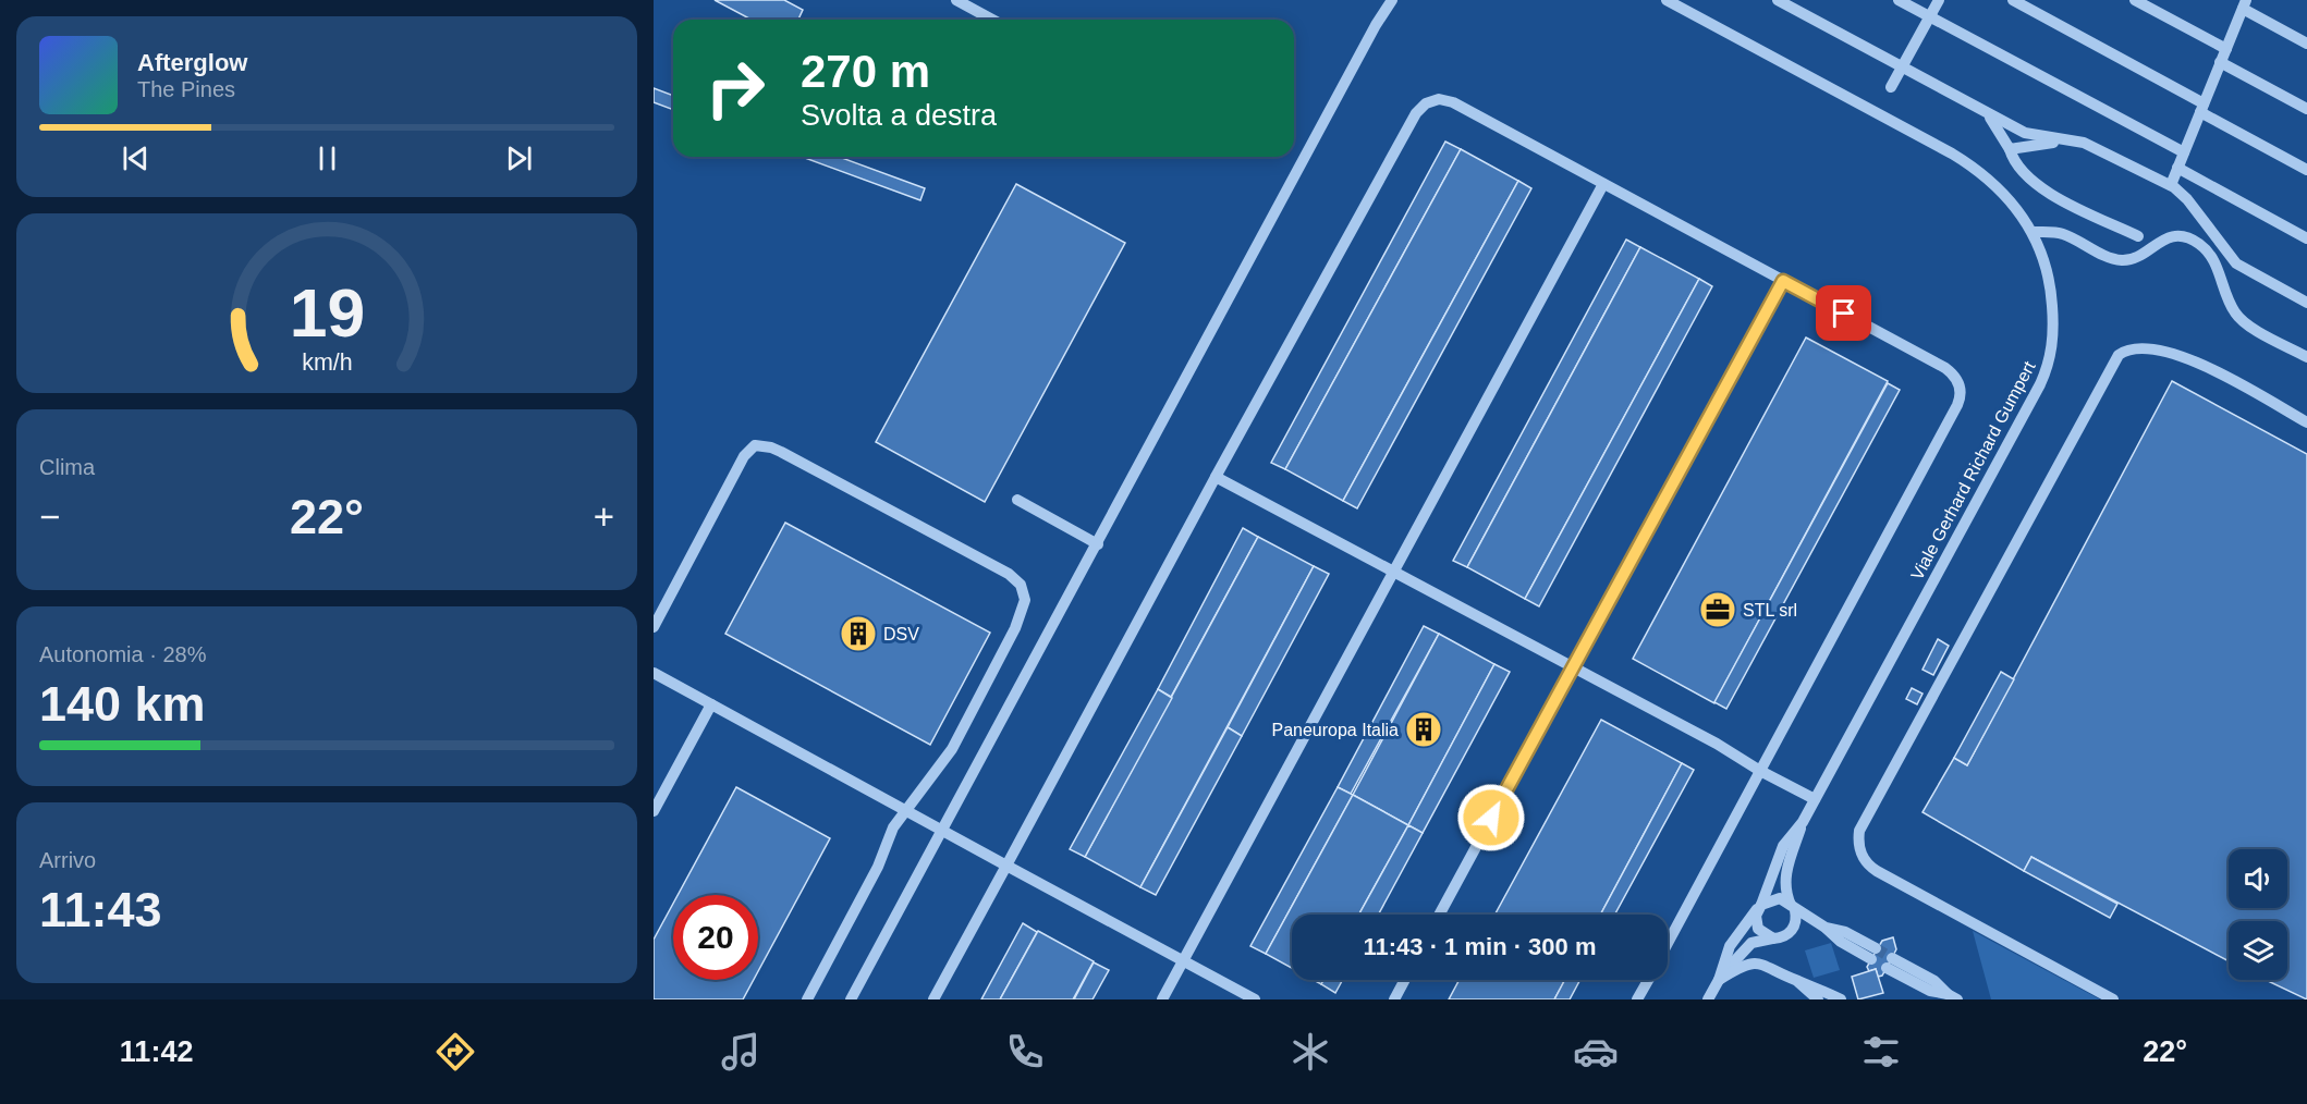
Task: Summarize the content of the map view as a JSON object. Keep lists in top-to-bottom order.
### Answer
{
  "streets": {
    "street": ["Viale Gerhard Richard Gumpert"]
  },
  "places": {
    "office": ["STL srl"],
    "building": ["DSV", "Paneuropa Italia"]
  },
  "page": {
    "turn": ["270 m", "Svolta a destra"],
    "song": ["Afterglow", "The Pines"],
    "tile": [
      "Clima",
      ["Autonomia · 28%", "140 km"],
      ["Arrivo", "11:43"]
    ],
    "heat": ["−", "22°", "+"],
    "limit": "20",
    "trip": "11:43 · 1 min · 300 m",
    "tabs": ["11:42", "22°"],
    "gauge": ["19", "km/h"]
  }
}
